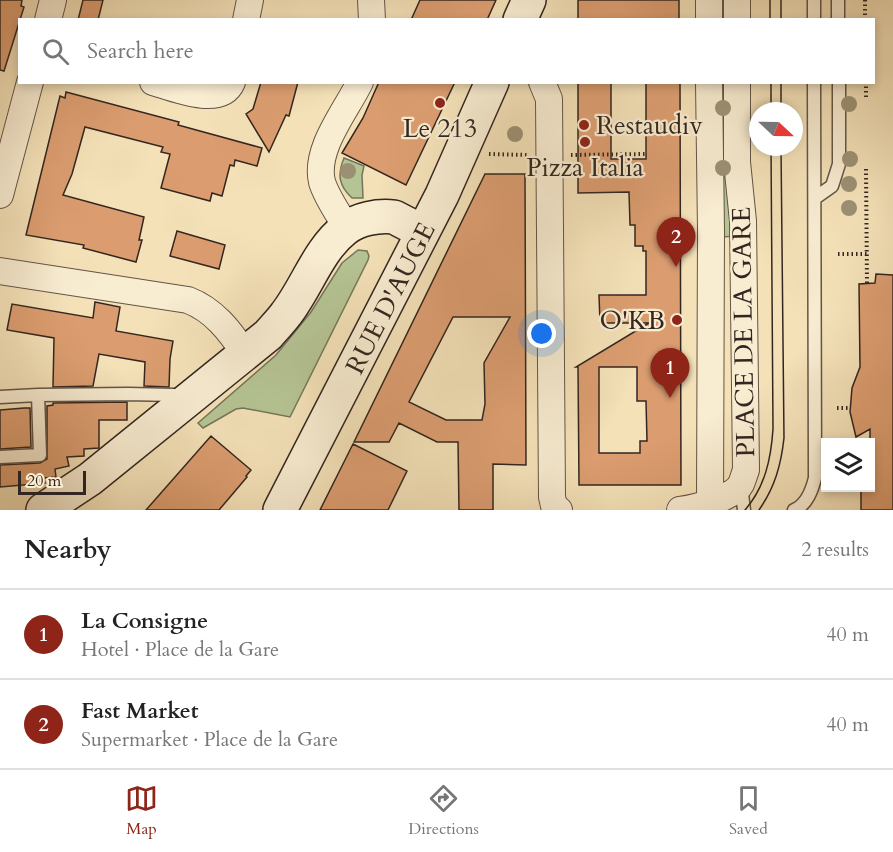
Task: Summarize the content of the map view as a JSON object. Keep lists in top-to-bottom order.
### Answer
{
  "streets": {
    "street": ["RUE D'AUGE", "PLACE DE LA GARE"]
  },
  "places": [
    "Le 213",
    "Restaudiv",
    "Pizza Italia",
    "O'KB"
  ],
  "scale_bar": "20 m",
  "north": "right",
  "page": {
    "search": "Search here",
    "pins": ["2", "1"],
    "scale": "20 m",
    "heading": ["Nearby", "2 results"],
    "list": [
      {
        "mark": "1",
        "name": "La Consigne",
        "note": "Hotel · Place de la Gare",
        "value": "40 m"
      },
      {
        "mark": "2",
        "name": "Fast Market",
        "note": "Supermarket · Place de la Gare",
        "value": "40 m"
      }
    ],
    "nav": ["Map", "Directions", "Saved"]
  }
}
